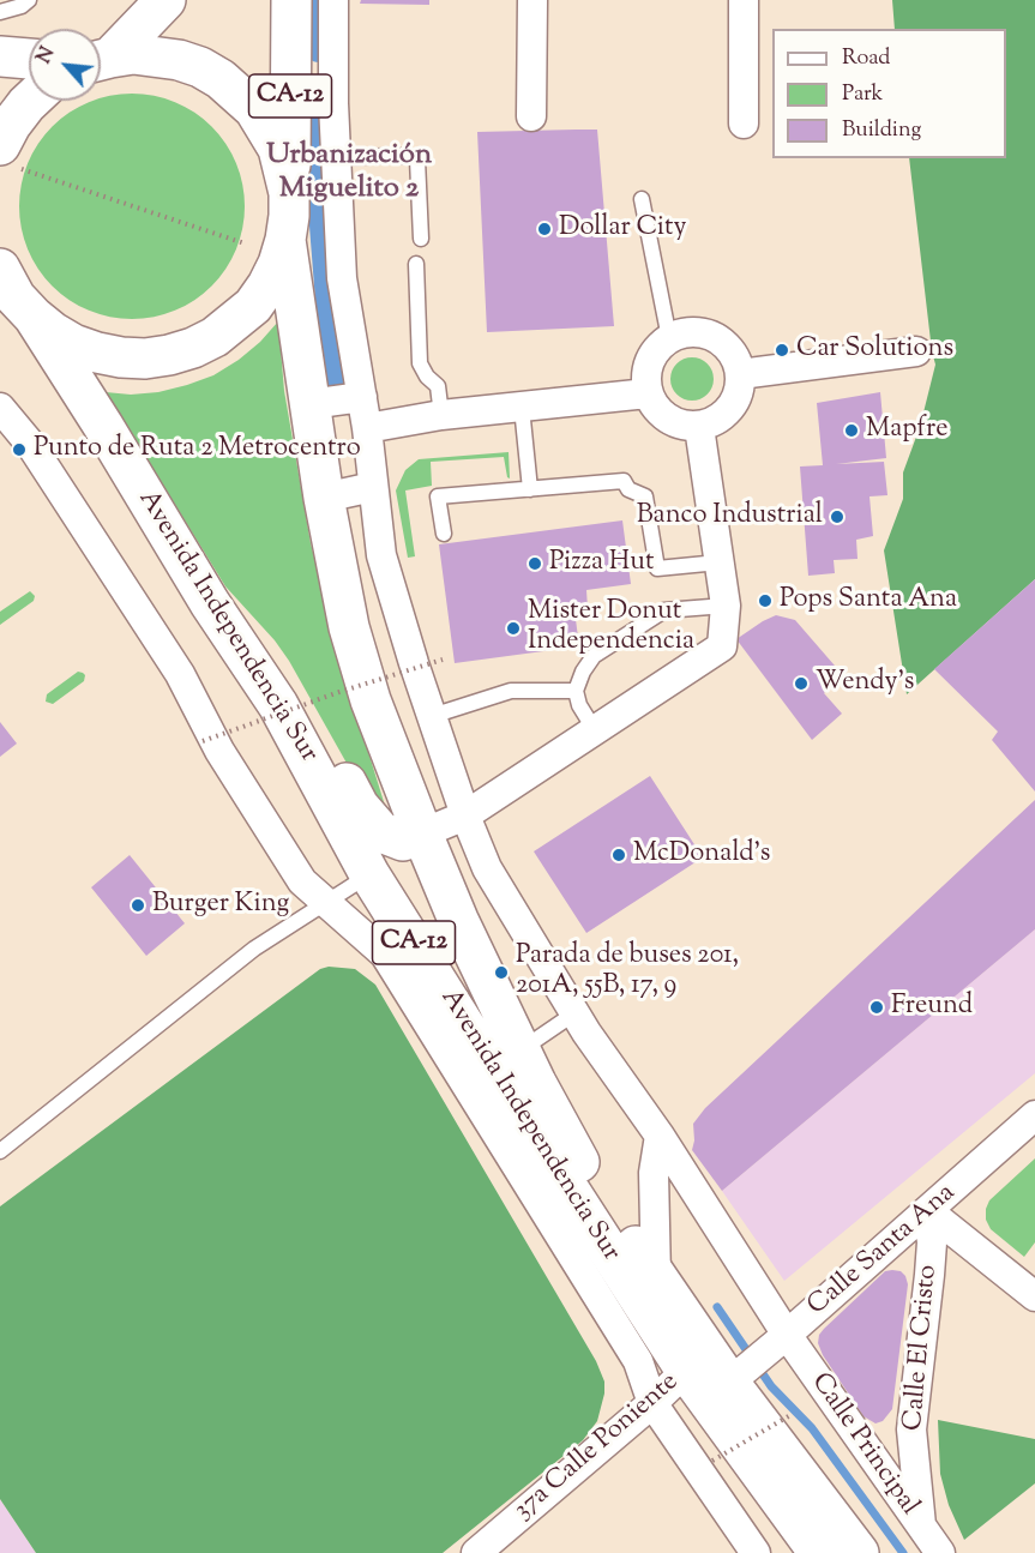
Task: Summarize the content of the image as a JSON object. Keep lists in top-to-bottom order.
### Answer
{
  "streets": {
    "main road": ["CA-12", "Avenida Independencia Sur"],
    "street": [
      "Calle Santa Ana",
      "Calle El Cristo",
      "Calle Principal",
      "37a Calle Poniente"
    ]
  },
  "crossings": [
    ["Avenida Independencia Sur", "Calle Santa Ana"],
    ["Avenida Independencia Sur", "37a Calle Poniente"],
    ["Calle Santa Ana", "Calle El Cristo"],
    ["Calle Santa Ana", "Calle Principal"],
    ["Calle El Cristo", "Calle Principal"]
  ],
  "districts": ["Urbanización Miguelito 2"],
  "places": [
    "Dollar City",
    "Car Solutions",
    "Mapfre",
    "Punto de Ruta 2 Metrocentro",
    "Banco Industrial",
    "Pizza Hut",
    "Pops Santa Ana",
    "Mister Donut Independencia",
    "Wendy's",
    "McDonald's",
    "Burger King",
    "Parada de buses 201, 201A, 55B, 17, 9",
    "Freund"
  ],
  "legend": ["Road", "Park", "Building"],
  "north": "top left"
}
